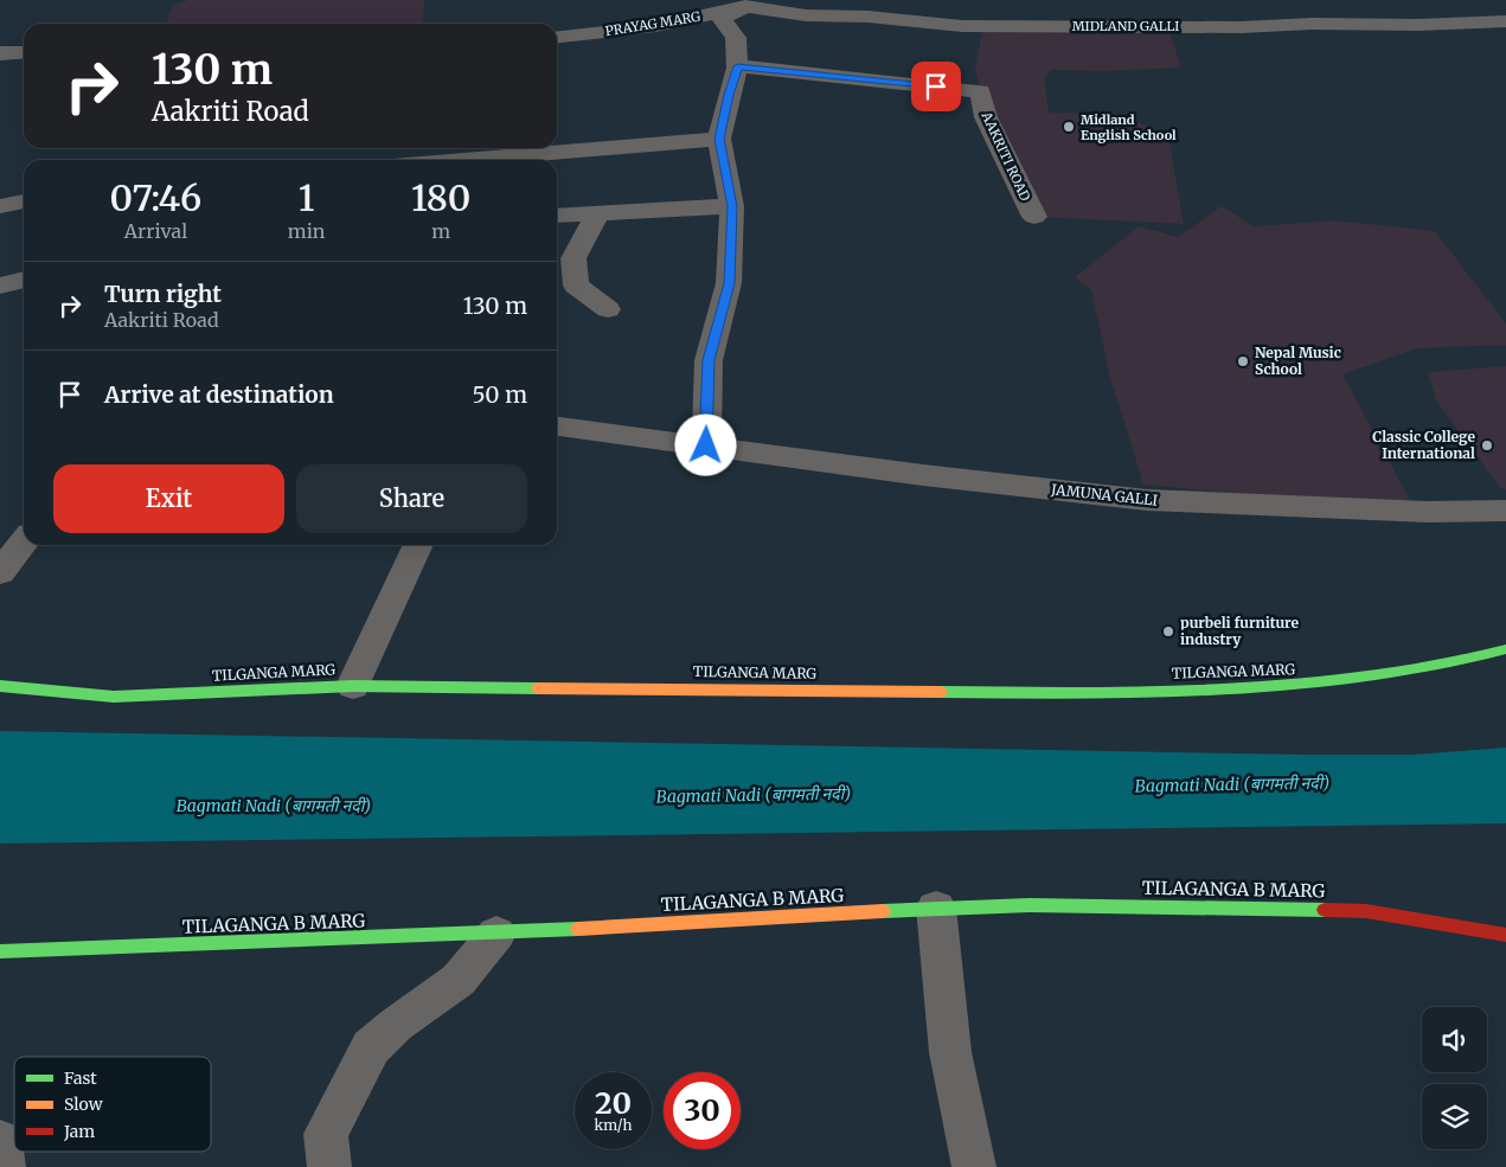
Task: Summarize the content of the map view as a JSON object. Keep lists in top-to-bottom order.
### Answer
{
  "streets": {
    "street": [
      "PRAYAG MARG",
      "MIDLAND GALLI",
      "AAKRITI ROAD",
      "JAMUNA GALLI",
      "TILGANGA MARG",
      "TILAGANGA B MARG"
    ]
  },
  "crossings": [
    ["PRAYAG MARG", "MIDLAND GALLI"]
  ],
  "water": ["Bagmati Nadi (बागमती नदी)"],
  "places": [
    "Midland English School",
    "Nepal Music School",
    "Classic College International",
    "purbeli furniture industry"
  ],
  "legend": ["Fast", "Slow", "Jam"],
  "page": {
    "turn": ["130 m", "Aakriti Road"],
    "eta": [
      "07:46",
      "Arrival",
      "1",
      "min",
      "180",
      "m"
    ],
    "list": [
      {
        "name": "Turn right",
        "note": "Aakriti Road",
        "value": "130 m"
      },
      {
        "name": "Arrive at destination",
        "value": "50 m"
      }
    ],
    "buttons": ["Exit", "Share"],
    "speed": "20 km/h",
    "limit": "30"
  }
}
